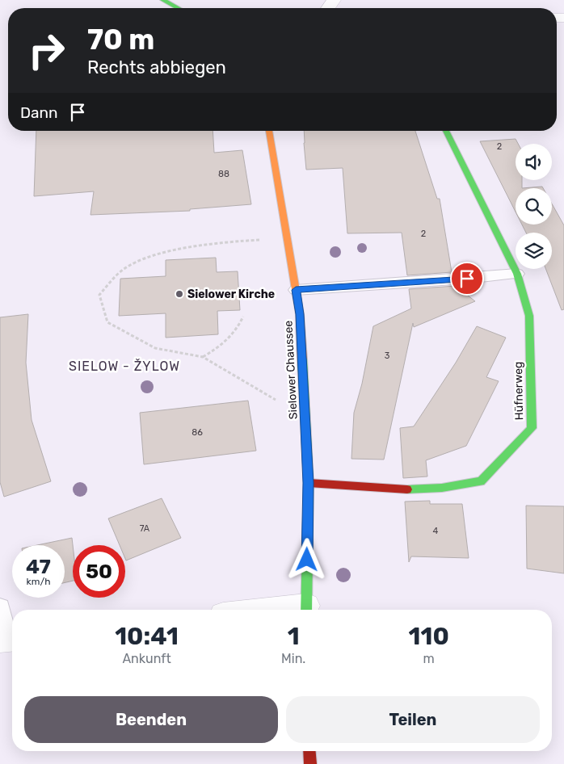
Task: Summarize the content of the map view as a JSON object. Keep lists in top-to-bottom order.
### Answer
{
  "streets": {
    "main road": ["Sielower Chaussee", "Hüfnerweg"]
  },
  "crossings": [
    ["Sielower Chaussee", "Hüfnerweg"]
  ],
  "districts": ["SIELOW - ŽYLOW"],
  "places": ["Sielower Kirche"],
  "house_numbers": [
    "2",
    "88",
    "2",
    "3",
    "86",
    "7A",
    "4"
  ],
  "page": {
    "turn": ["70 m", "Rechts abbiegen"],
    "then": "Dann",
    "speed": "47 km/h",
    "limit": "50",
    "eta": [
      "10:41",
      "Ankunft",
      "1",
      "Min.",
      "110",
      "m"
    ],
    "buttons": ["Beenden", "Teilen"]
  }
}
